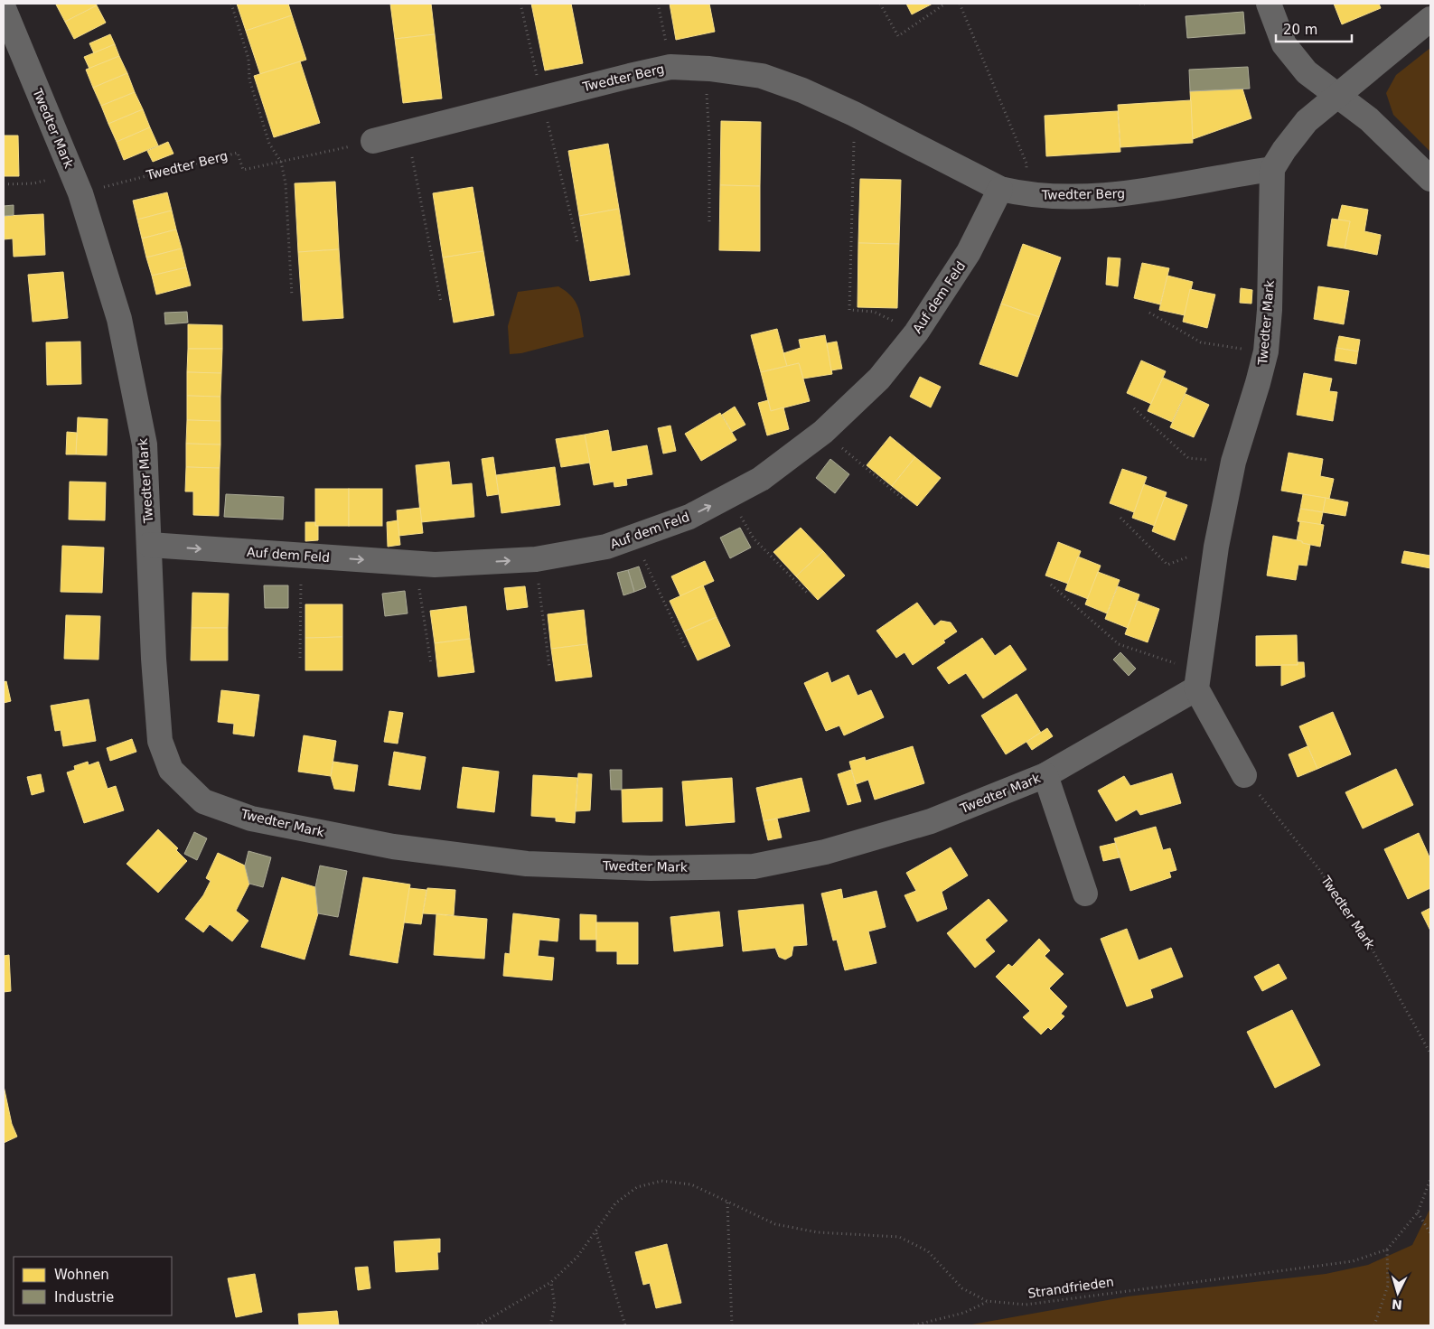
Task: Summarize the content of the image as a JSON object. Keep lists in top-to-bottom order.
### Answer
{
  "streets": {
    "street": ["Twedter Berg", "Twedter Mark", "Auf dem Feld"],
    "path": ["Strandfrieden"]
  },
  "crossings": [
    ["Twedter Berg", "Twedter Mark"],
    ["Twedter Berg", "Auf dem Feld"],
    ["Twedter Mark", "Auf dem Feld"]
  ],
  "one_way": ["Auf dem Feld"],
  "legend": ["Wohnen", "Industrie"],
  "scale_bar": "20 m",
  "north": "bottom"
}
